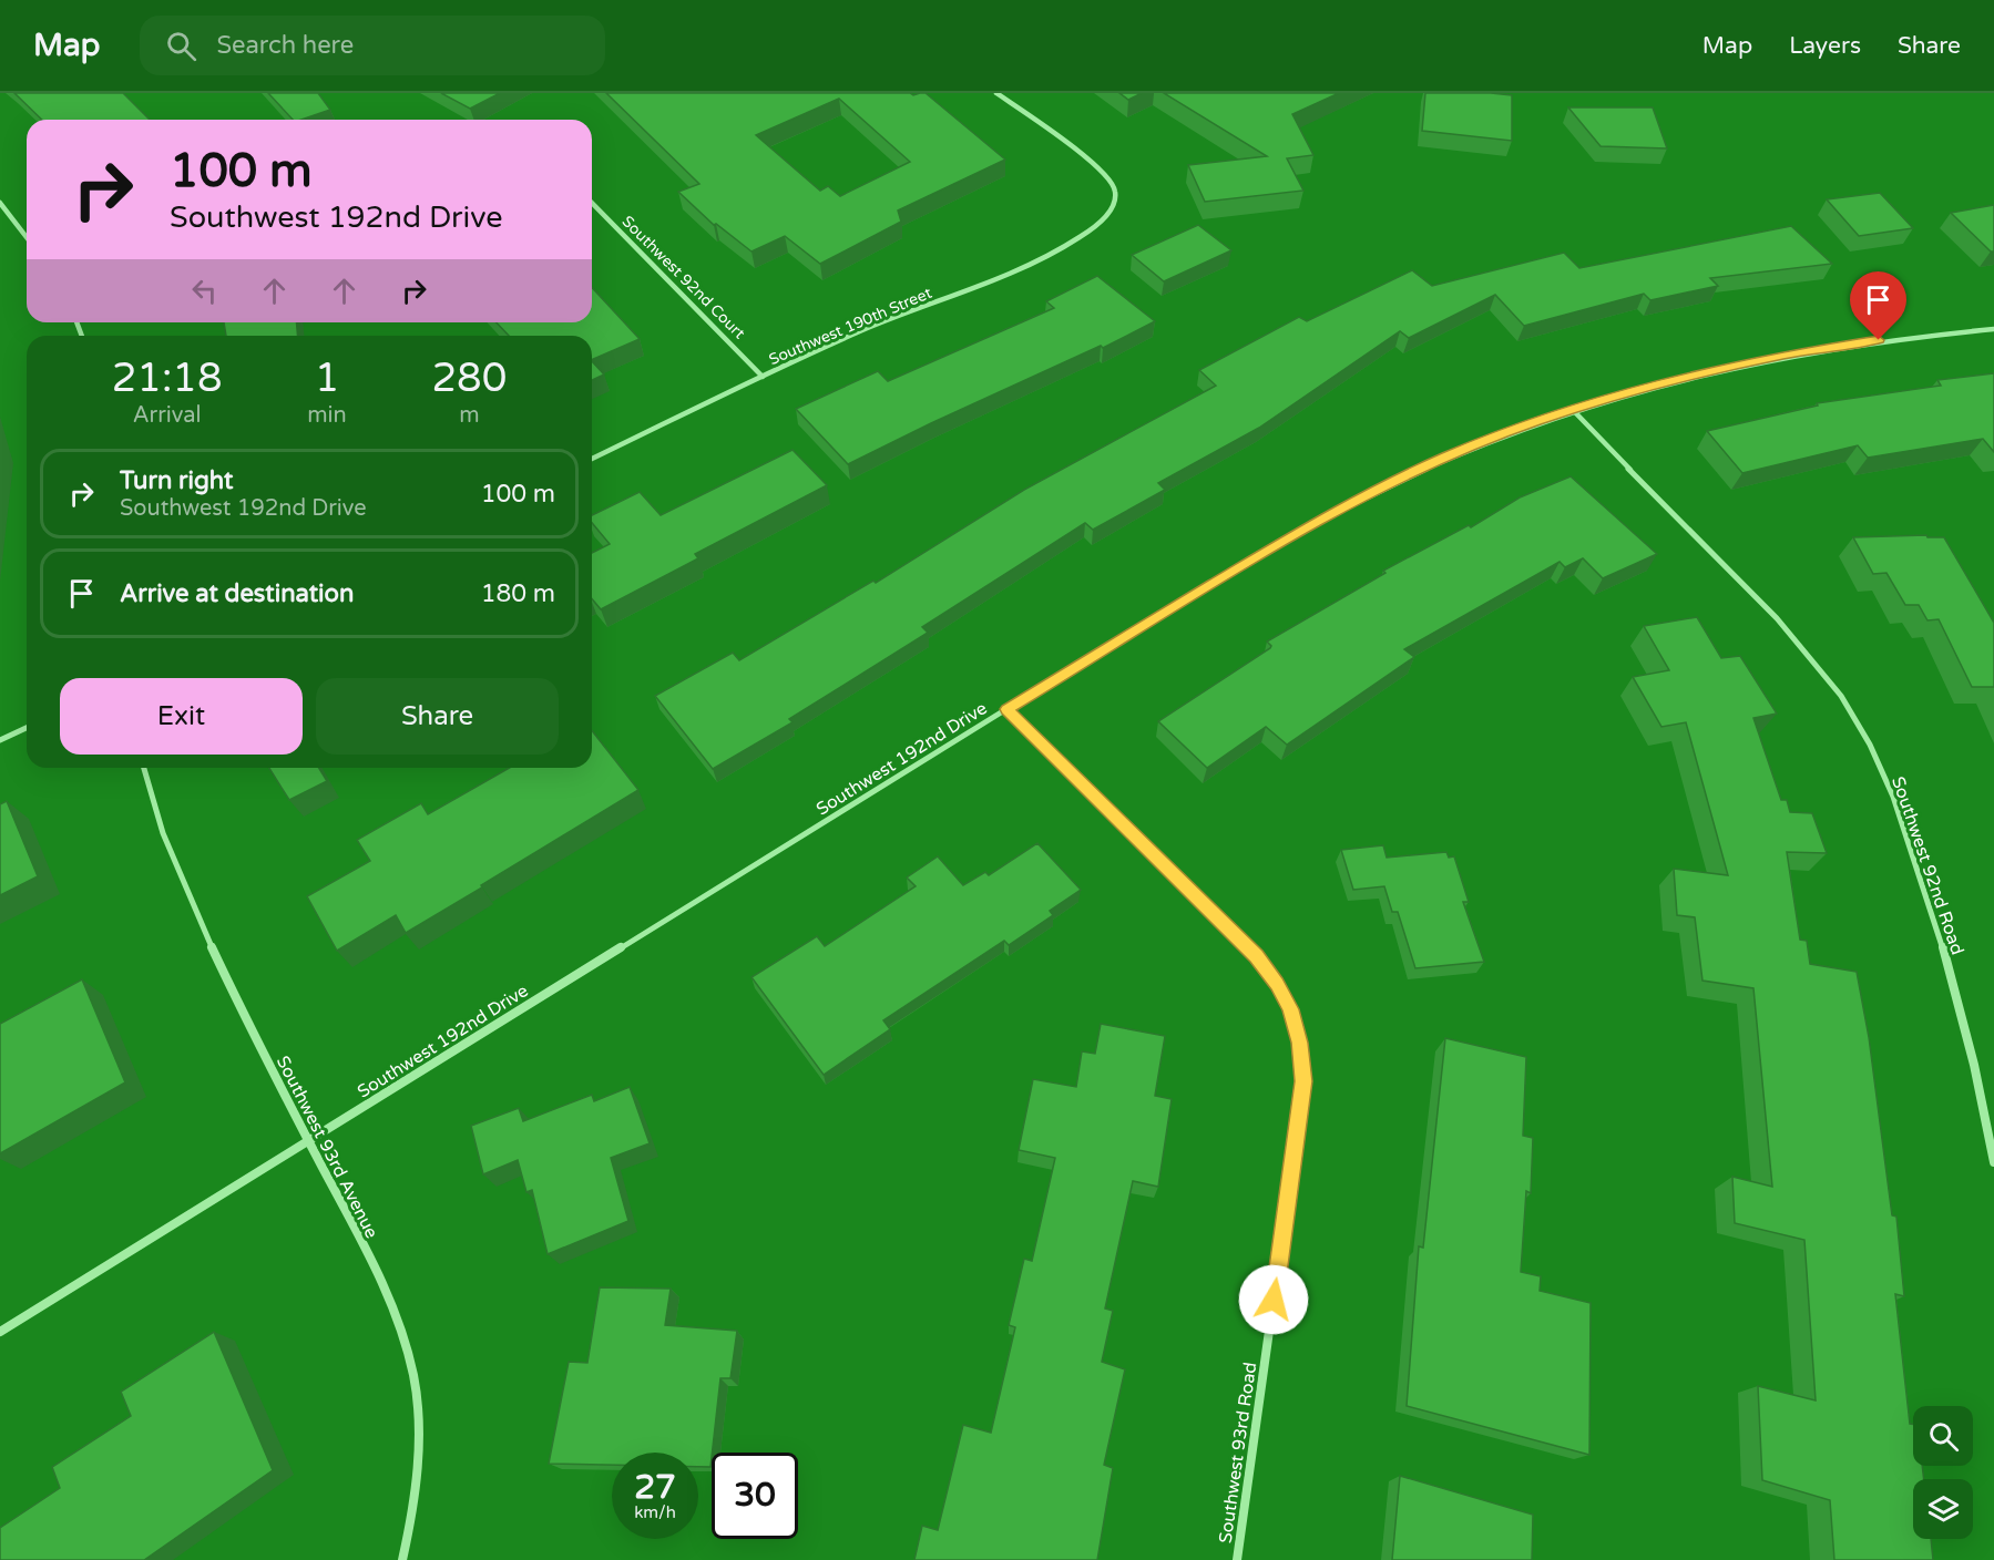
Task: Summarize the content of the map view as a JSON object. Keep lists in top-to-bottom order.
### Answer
{
  "streets": {
    "street": [
      "Southwest 92nd Court",
      "Southwest 190th Street",
      "Southwest 192nd Drive",
      "Southwest 92nd Road",
      "Southwest 93rd Avenue",
      "Southwest 93rd Road"
    ]
  },
  "crossings": [
    ["Southwest 92nd Court", "Southwest 190th Street"],
    ["Southwest 192nd Drive", "Southwest 92nd Road"],
    ["Southwest 192nd Drive", "Southwest 93rd Avenue"],
    ["Southwest 192nd Drive", "Southwest 93rd Road"]
  ],
  "page": {
    "header": "Map",
    "search": "Search here",
    "nav": ["Map", "Layers", "Share"],
    "turn": ["100 m", "Southwest 192nd Drive"],
    "eta": [
      "21:18",
      "Arrival",
      "1",
      "min",
      "280",
      "m"
    ],
    "list": [
      {
        "name": "Turn right",
        "note": "Southwest 192nd Drive",
        "value": "100 m"
      },
      {
        "name": "Arrive at destination",
        "value": "180 m"
      }
    ],
    "buttons": ["Exit", "Share"],
    "speed": "27 km/h",
    "limit": "30"
  }
}
